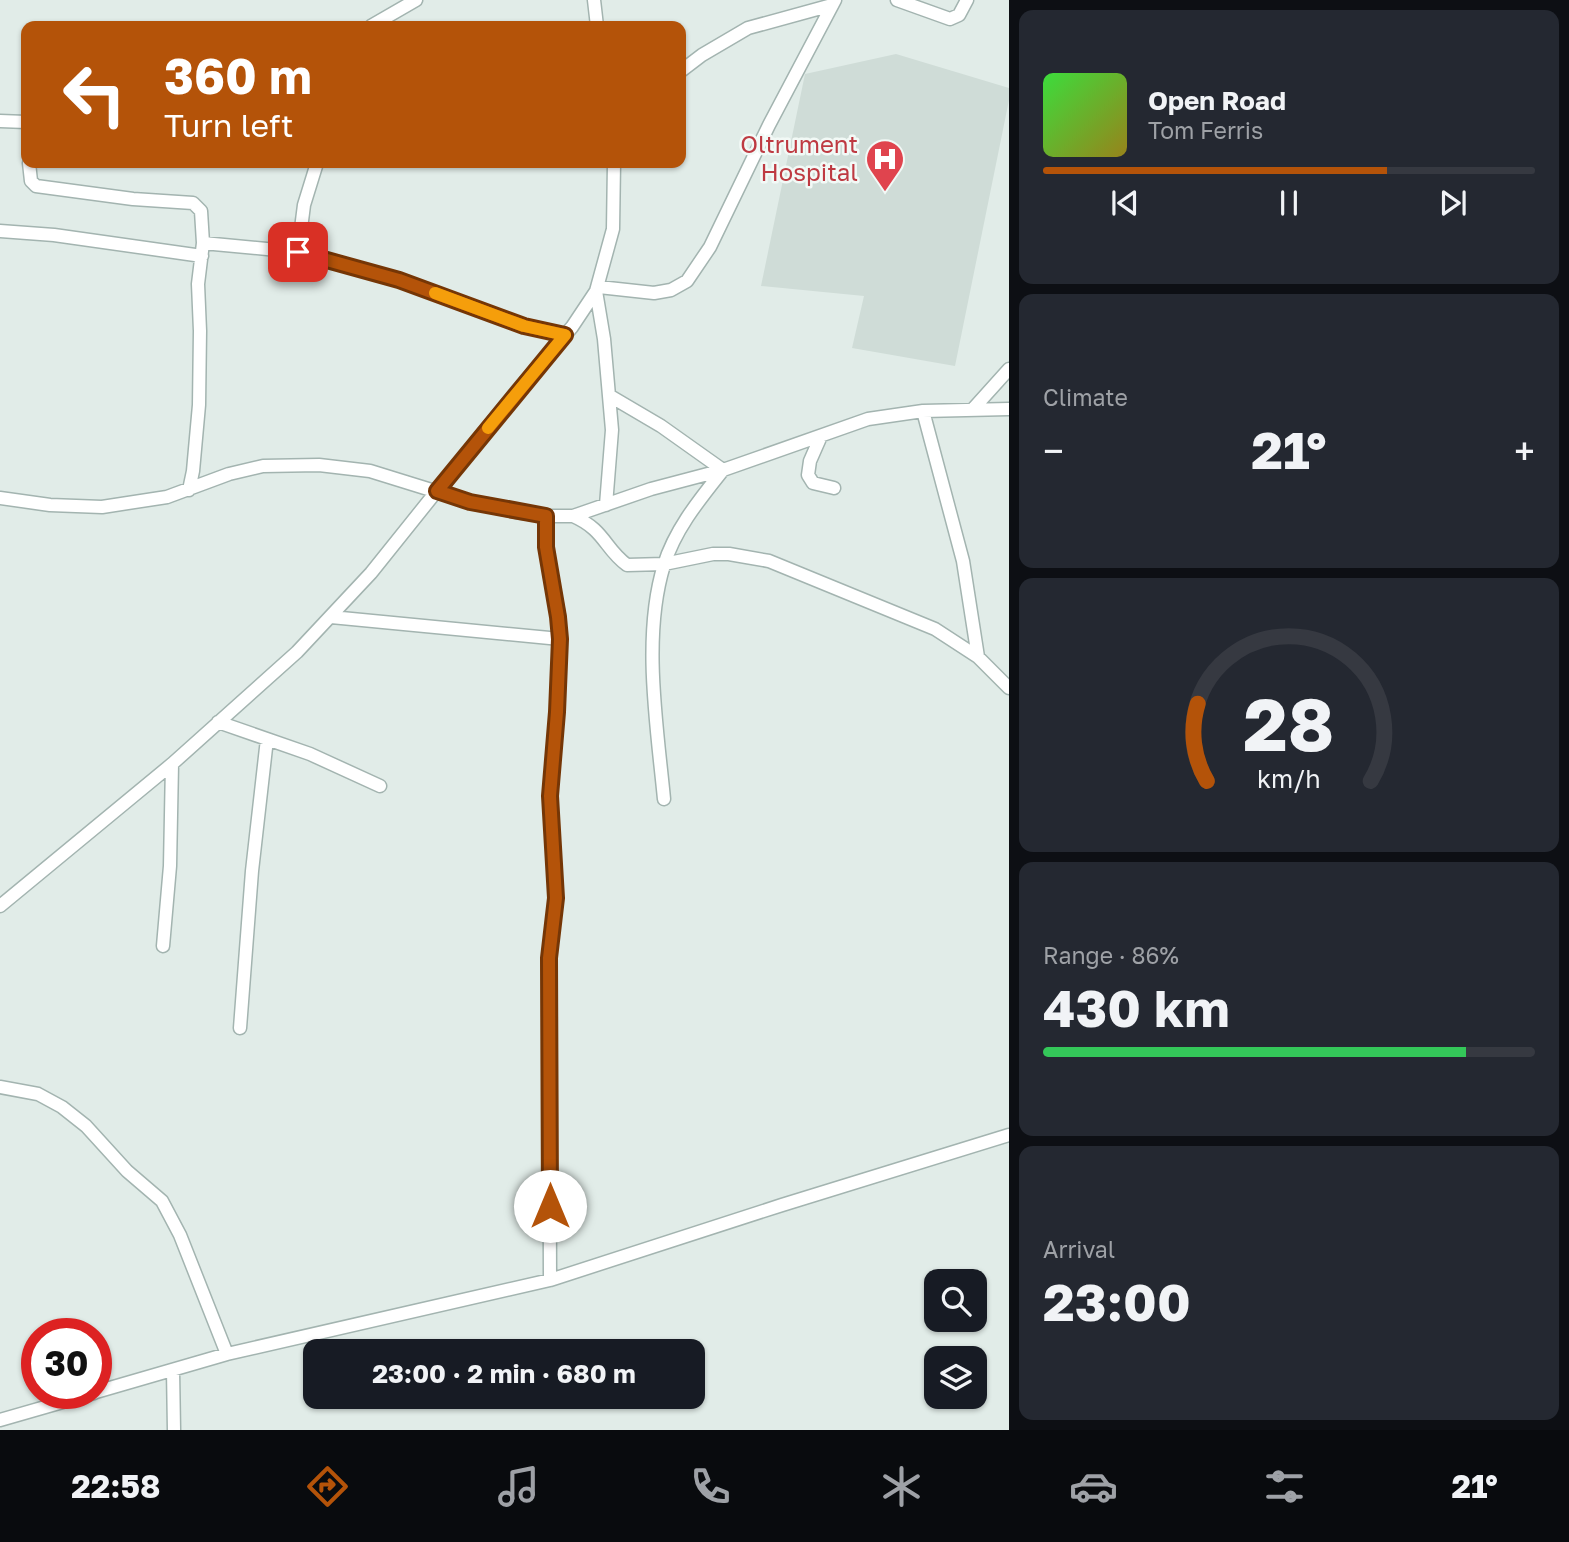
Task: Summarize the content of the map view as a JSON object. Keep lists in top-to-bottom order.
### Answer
{
  "places": {
    "hospital": ["Oltrument Hospital"]
  },
  "page": {
    "turn": ["360 m", "Turn left"],
    "song": ["Open Road", "Tom Ferris"],
    "tile": [
      "Climate",
      ["Range · 86%", "430 km"],
      ["Arrival", "23:00"]
    ],
    "heat": ["−", "21°", "+"],
    "limit": "30",
    "trip": "23:00 · 2 min · 680 m",
    "tabs": ["22:58", "21°"],
    "gauge": ["28", "km/h"]
  }
}
